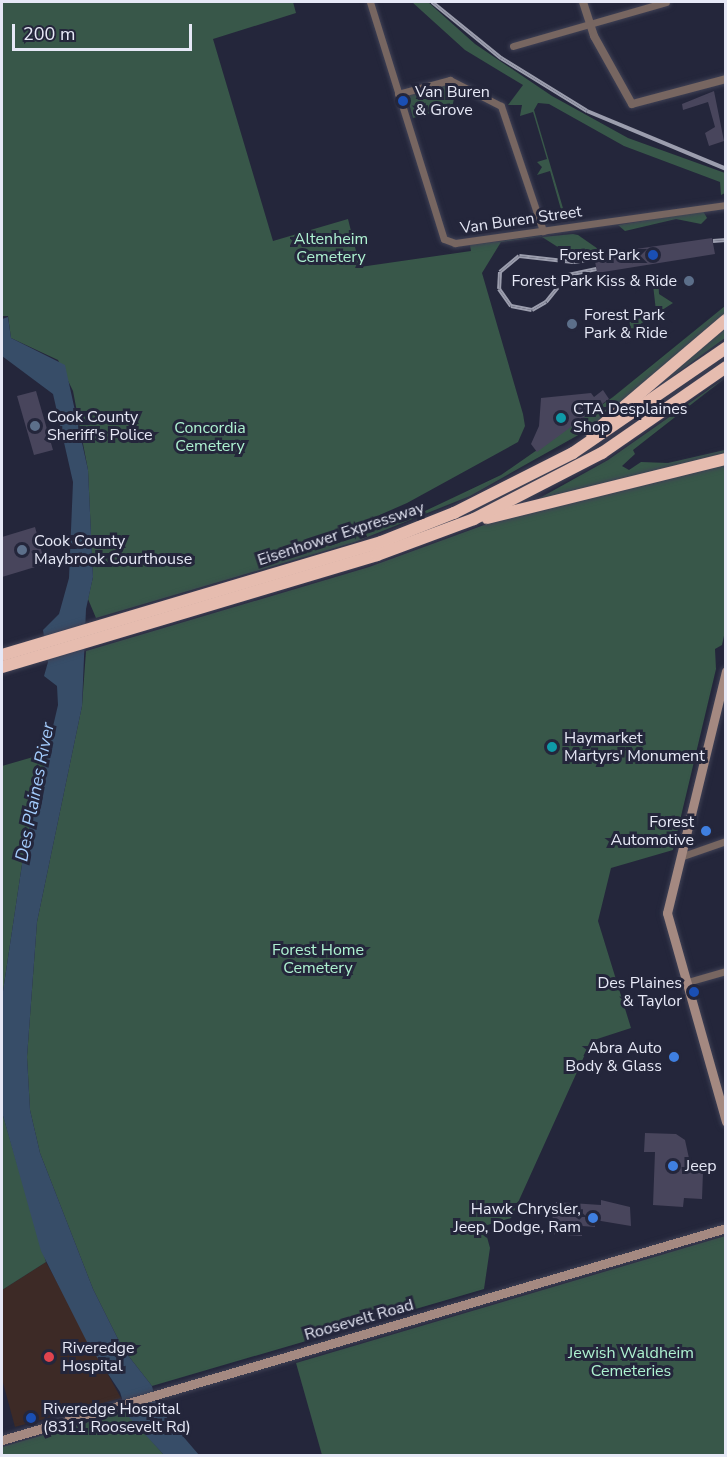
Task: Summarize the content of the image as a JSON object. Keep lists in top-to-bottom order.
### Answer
{
  "streets": {
    "highway": ["Eisenhower Expressway"],
    "main road": ["Roosevelt Road"],
    "street": ["Van Buren Street"]
  },
  "water": ["Des Plaines River"],
  "parks": [
    "Altenheim Cemetery",
    "Concordia Cemetery",
    "Forest Home Cemetery",
    "Jewish Waldheim Cemeteries"
  ],
  "places": [
    "Van Buren & Grove",
    "Forest Park",
    "Forest Park Kiss & Ride",
    "Forest Park Park & Ride",
    "CTA Desplaines Shop",
    "Cook County Sheriff's Police",
    "Cook County Maybrook Courthouse",
    "Haymarket Martyrs' Monument",
    "Forest Automotive",
    "Des Plaines & Taylor",
    "Abra Auto Body & Glass",
    "Jeep",
    "Hawk Chrysler, Jeep, Dodge, Ram",
    "Riveredge Hospital",
    "Riveredge Hospital (8311 Roosevelt Rd)"
  ],
  "scale_bar": "200 m"
}
